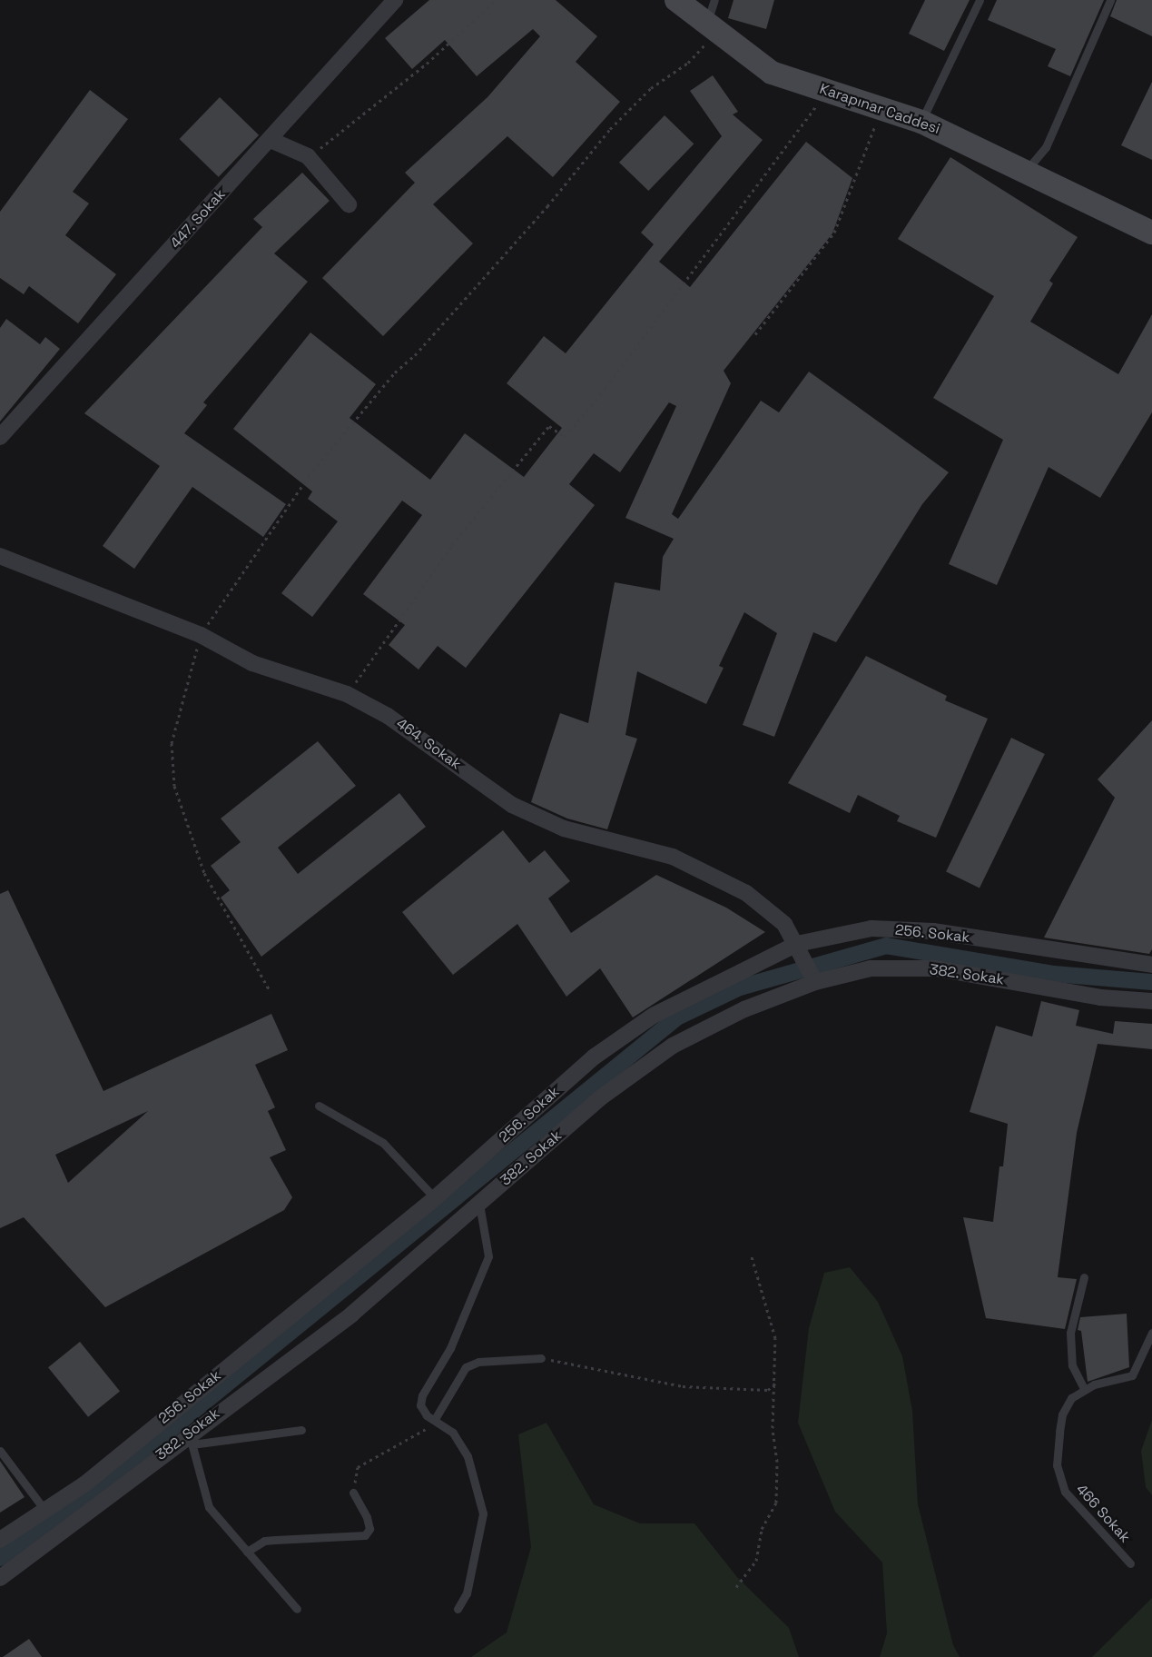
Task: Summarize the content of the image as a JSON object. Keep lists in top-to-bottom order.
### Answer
{
  "streets": {
    "street": [
      "Karapınar Caddesi",
      "447. Sokak",
      "464. Sokak",
      "256. Sokak",
      "382. Sokak"
    ],
    "lane": ["466 Sokak"]
  },
  "crossings": [
    ["464. Sokak", "256. Sokak"],
    ["464. Sokak", "382. Sokak"]
  ]
}
